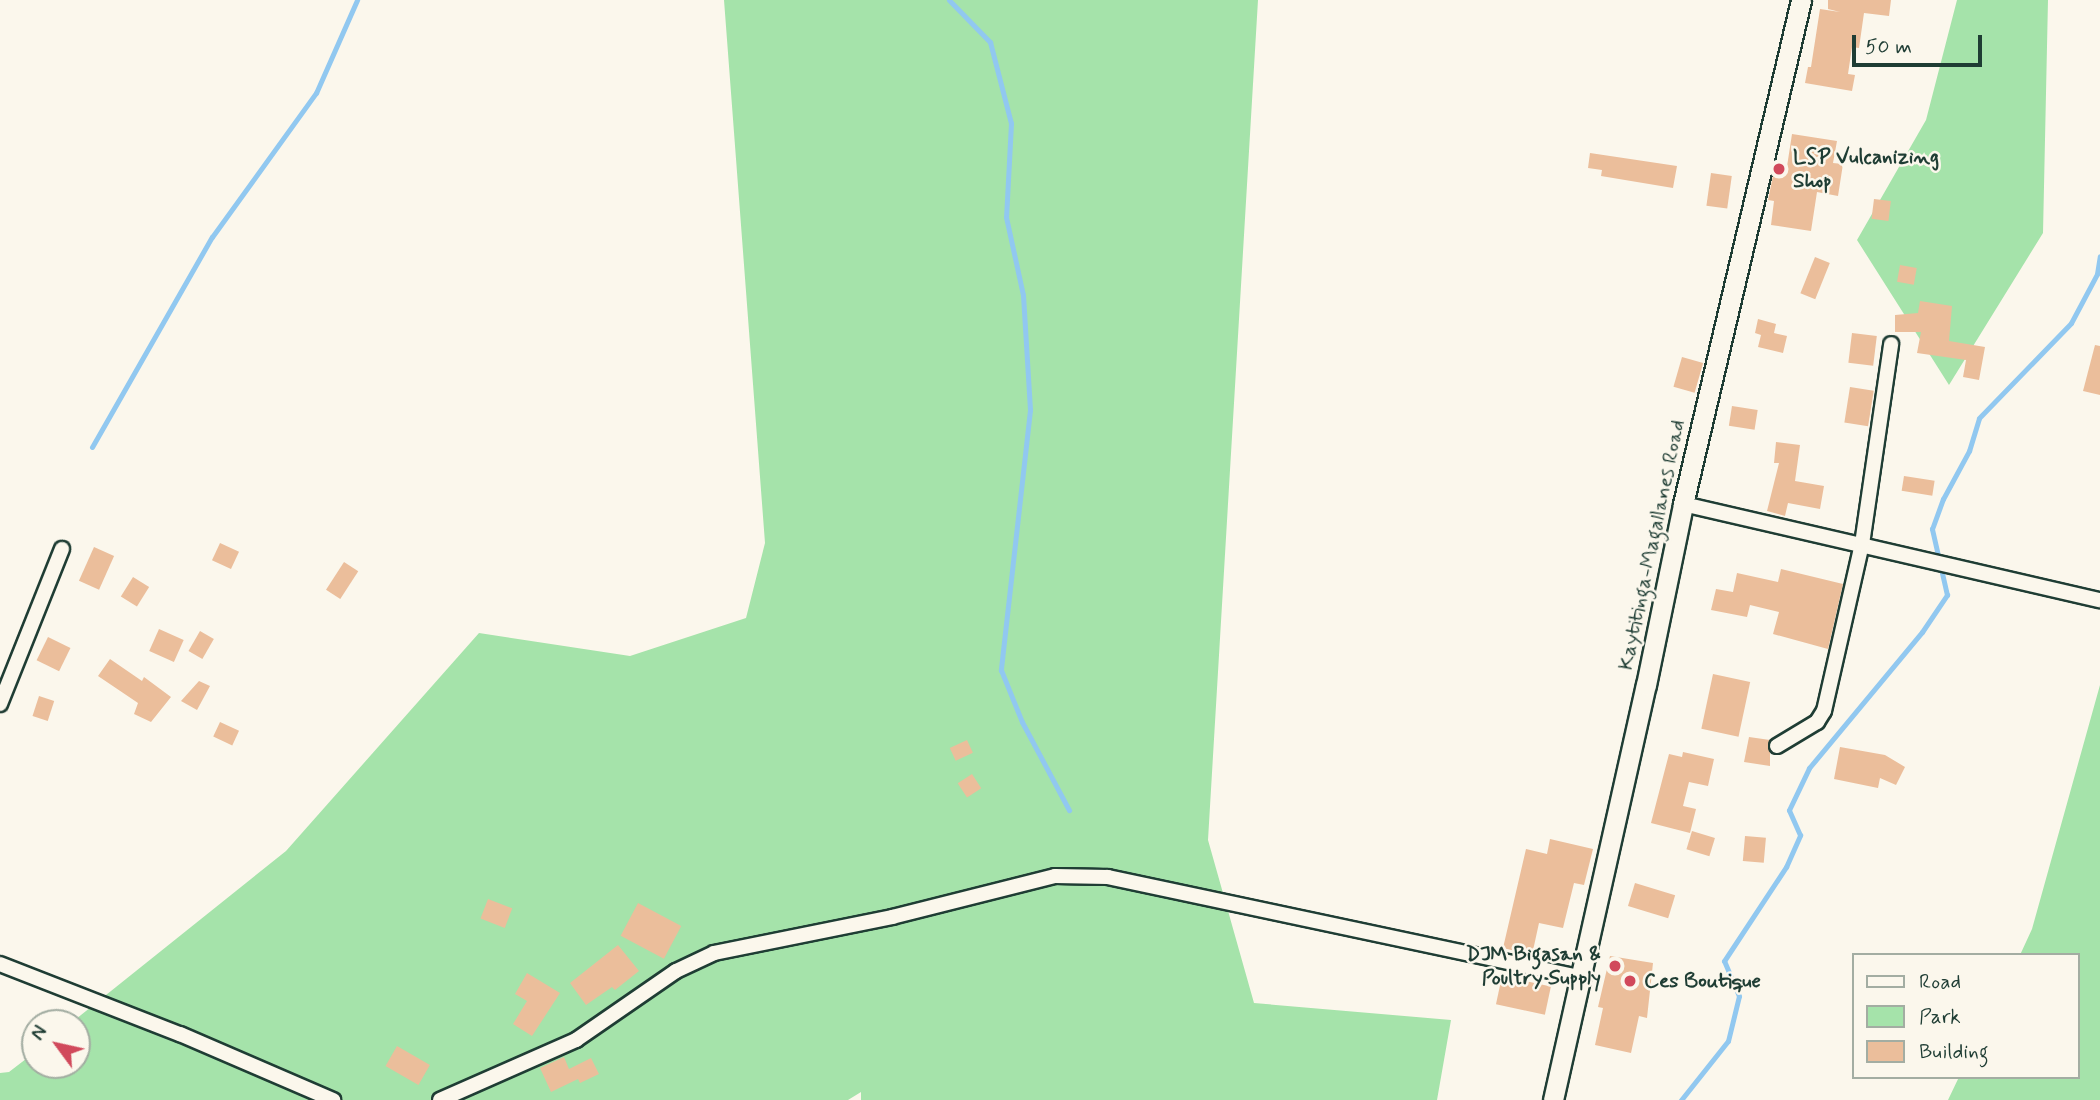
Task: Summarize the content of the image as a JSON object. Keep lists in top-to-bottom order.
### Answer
{
  "streets": {
    "main road": ["Kaytitinga-Magallanes Road"]
  },
  "places": ["LSP Vulcanizing Shop", "DJM Bigasan & Poultry Supply", "Ces Boutique"],
  "legend": ["Road", "Park", "Building"],
  "scale_bar": "50 m",
  "north": "top left"
}
